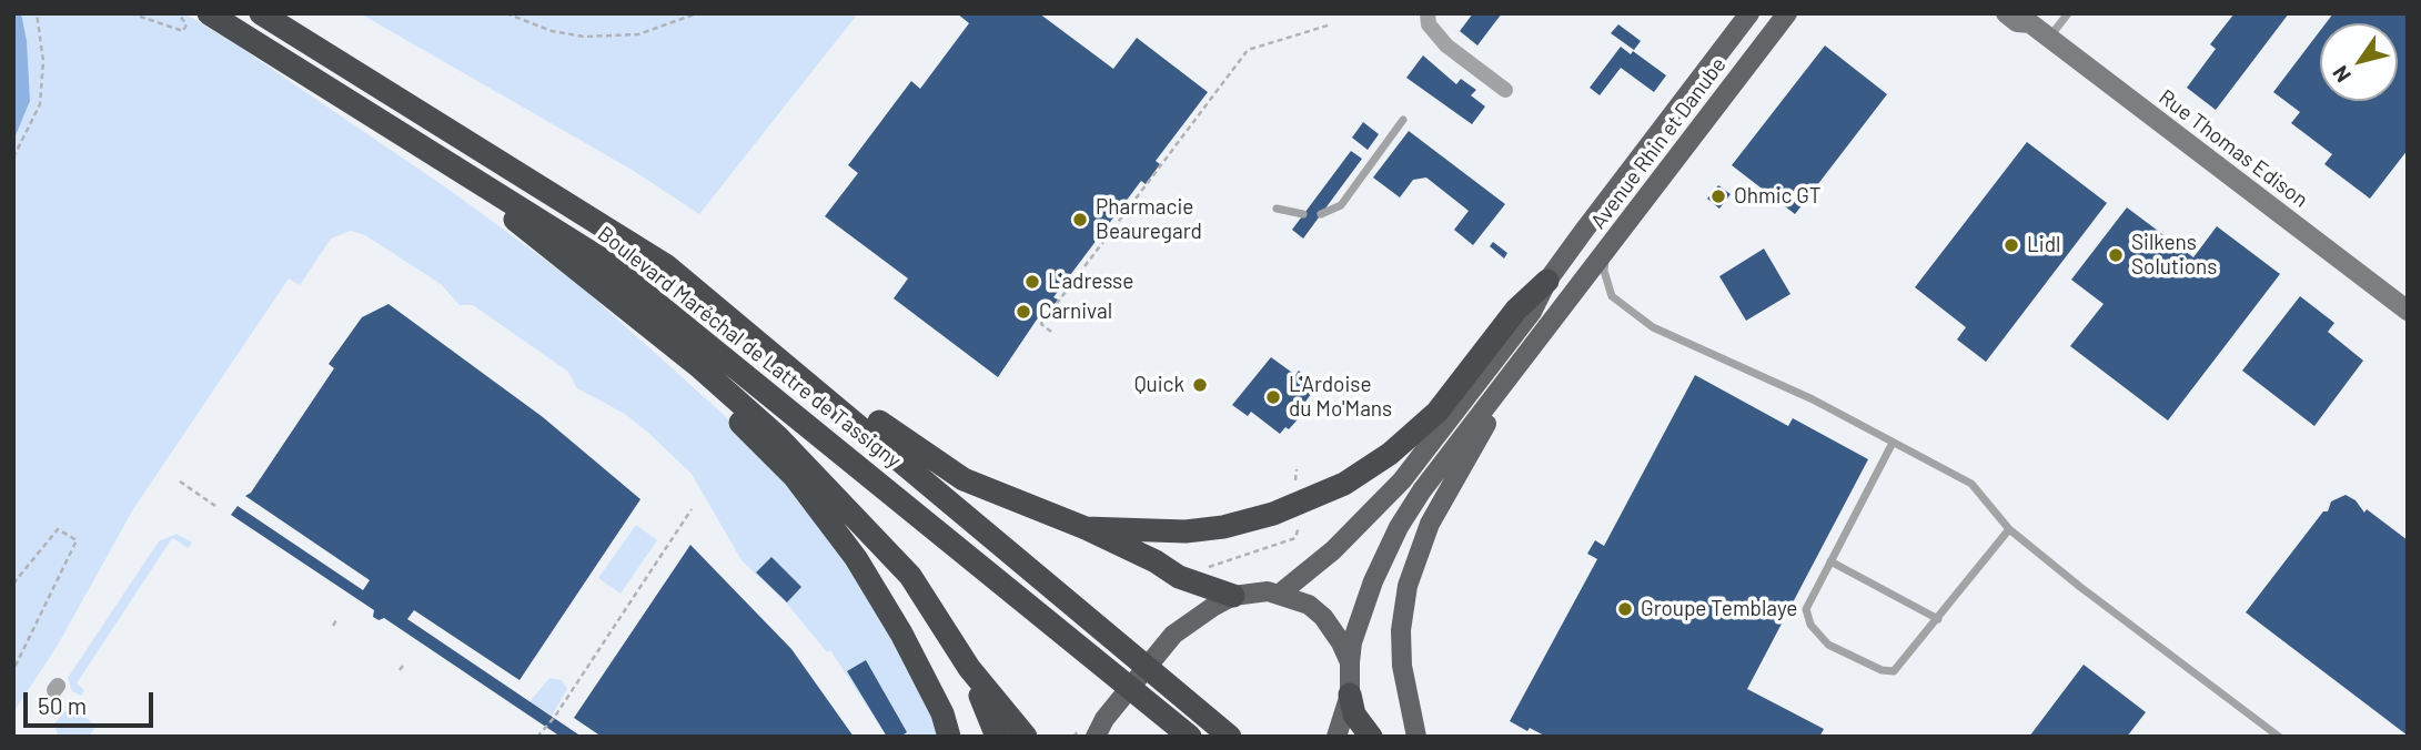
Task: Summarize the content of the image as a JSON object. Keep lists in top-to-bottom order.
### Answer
{
  "streets": {
    "highway": ["Boulevard Maréchal de Lattre de Tassigny"],
    "main road": ["Avenue Rhin et Danube"],
    "street": ["Rue Thomas Edison"]
  },
  "places": [
    "Ohmic GT",
    "Pharmacie Beauregard",
    "Lidl",
    "Silkens Solutions",
    "L'adresse",
    "Carnival",
    "Quick",
    "L'Ardoise du Mo'Mans",
    "Groupe Temblaye"
  ],
  "scale_bar": "50 m",
  "north": "bottom left"
}
